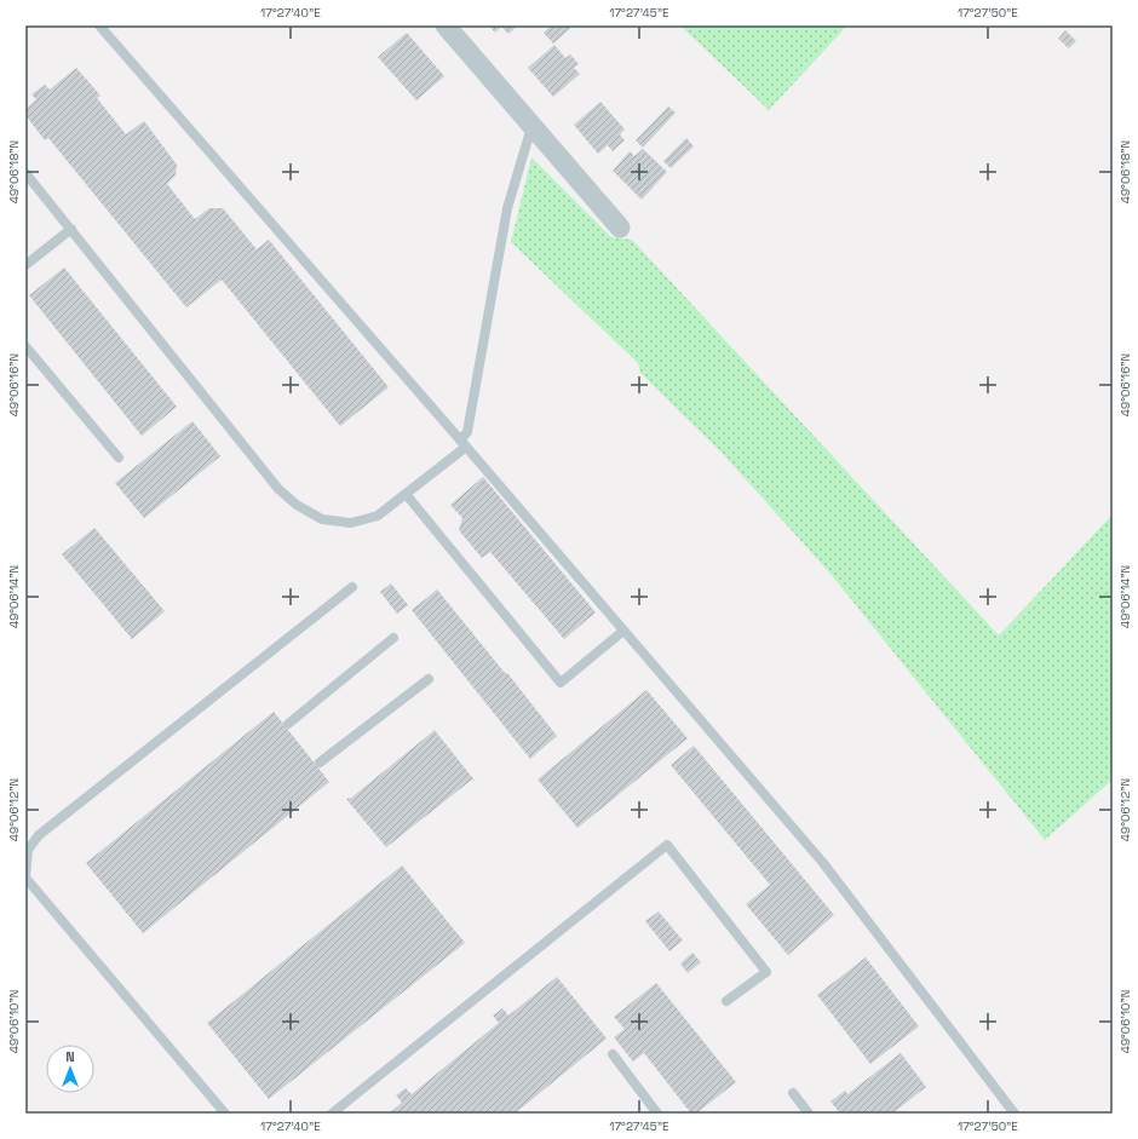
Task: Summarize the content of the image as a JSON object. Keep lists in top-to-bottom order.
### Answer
{
  "north": "top",
  "coordinates": [
    "17°27'40\"E",
    "17°27'45\"E",
    "17°27'50\"E",
    "49°06'18\"N",
    "49°06'16\"N",
    "49°06'14\"N",
    "49°06'12\"N",
    "49°06'10\"N"
  ]
}
